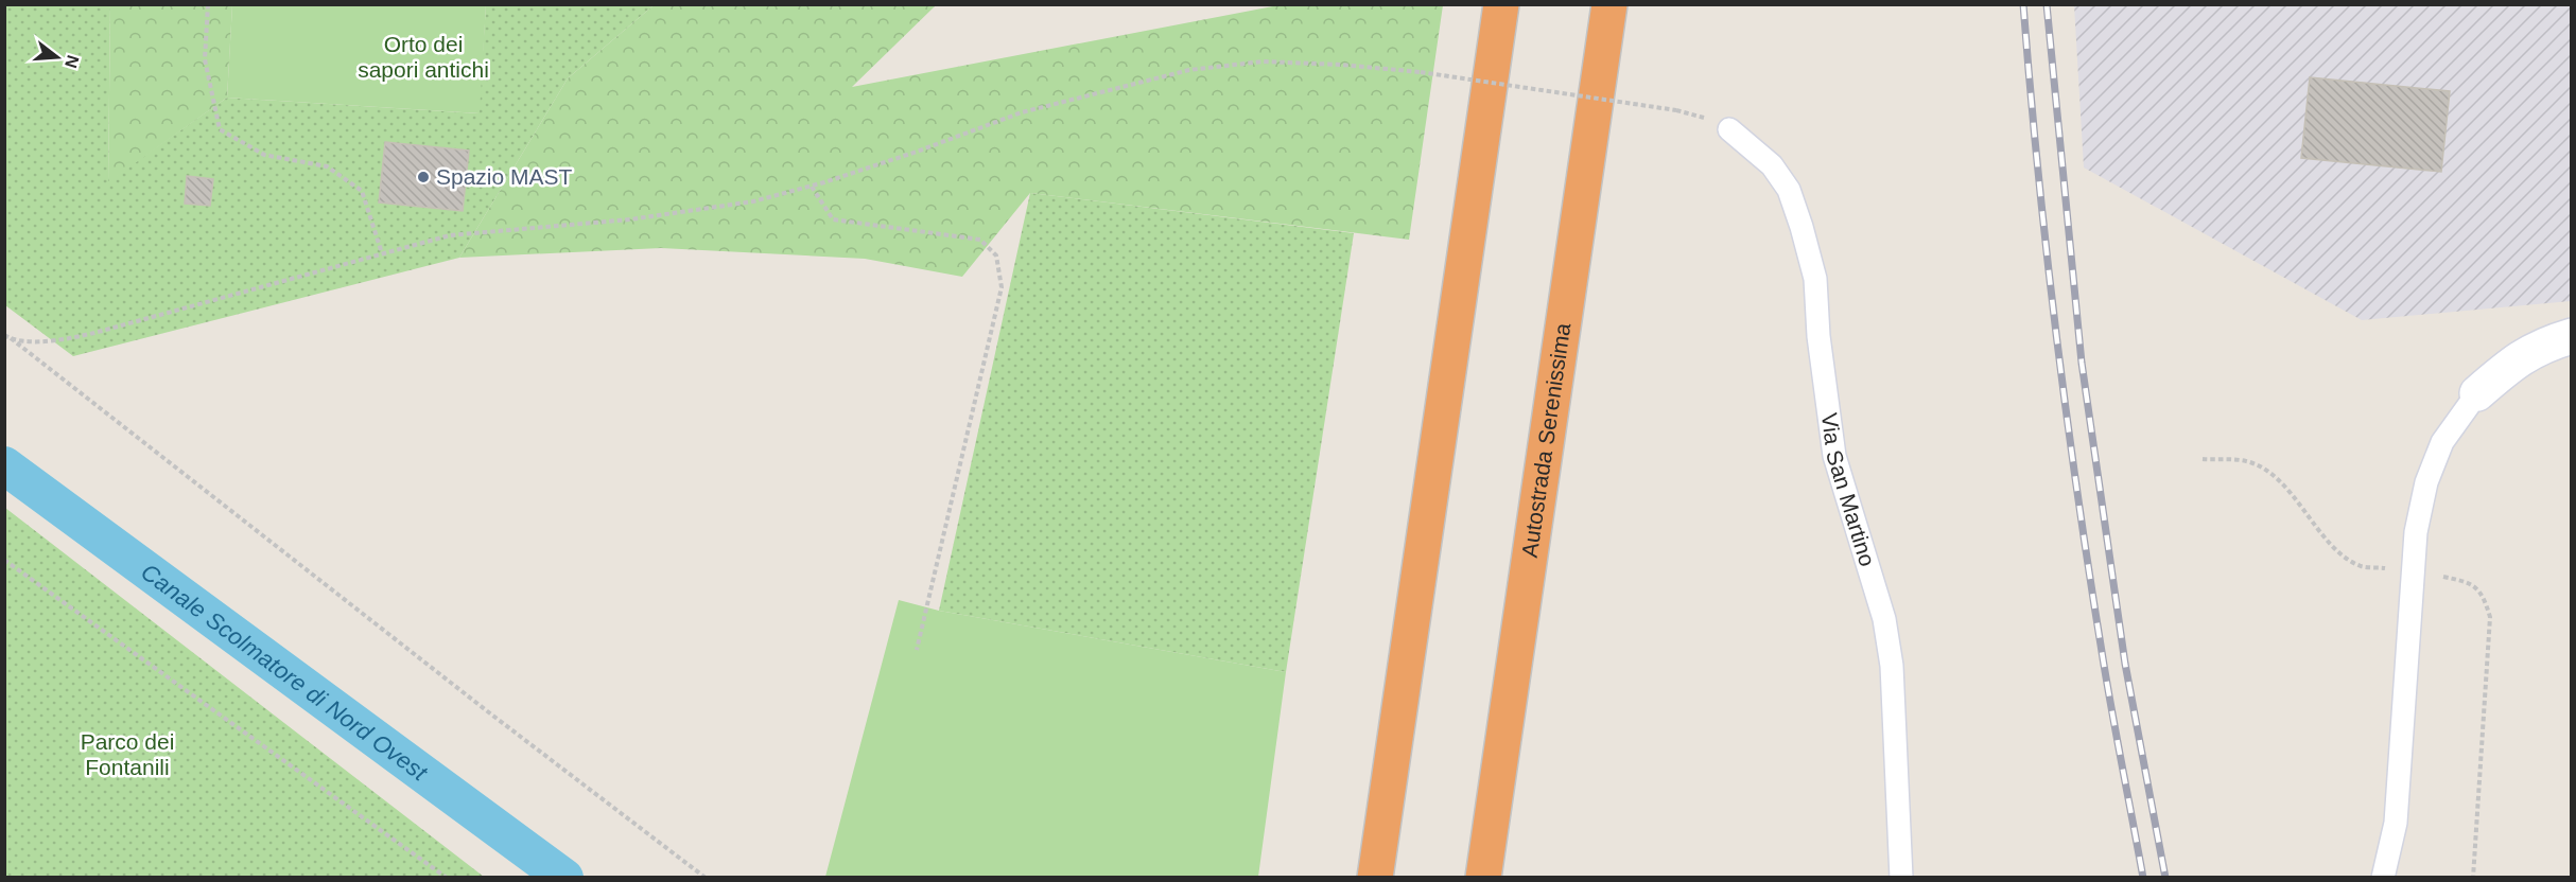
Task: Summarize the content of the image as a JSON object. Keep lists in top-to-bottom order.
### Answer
{
  "streets": {
    "highway": ["Autostrada Serenissima"],
    "lane": ["Via San Martino"]
  },
  "water": ["Canale Scolmatore di Nord Ovest"],
  "parks": ["Orto dei sapori antichi", "Parco dei Fontanili"],
  "places": ["Spazio MAST"],
  "north": "right"
}
